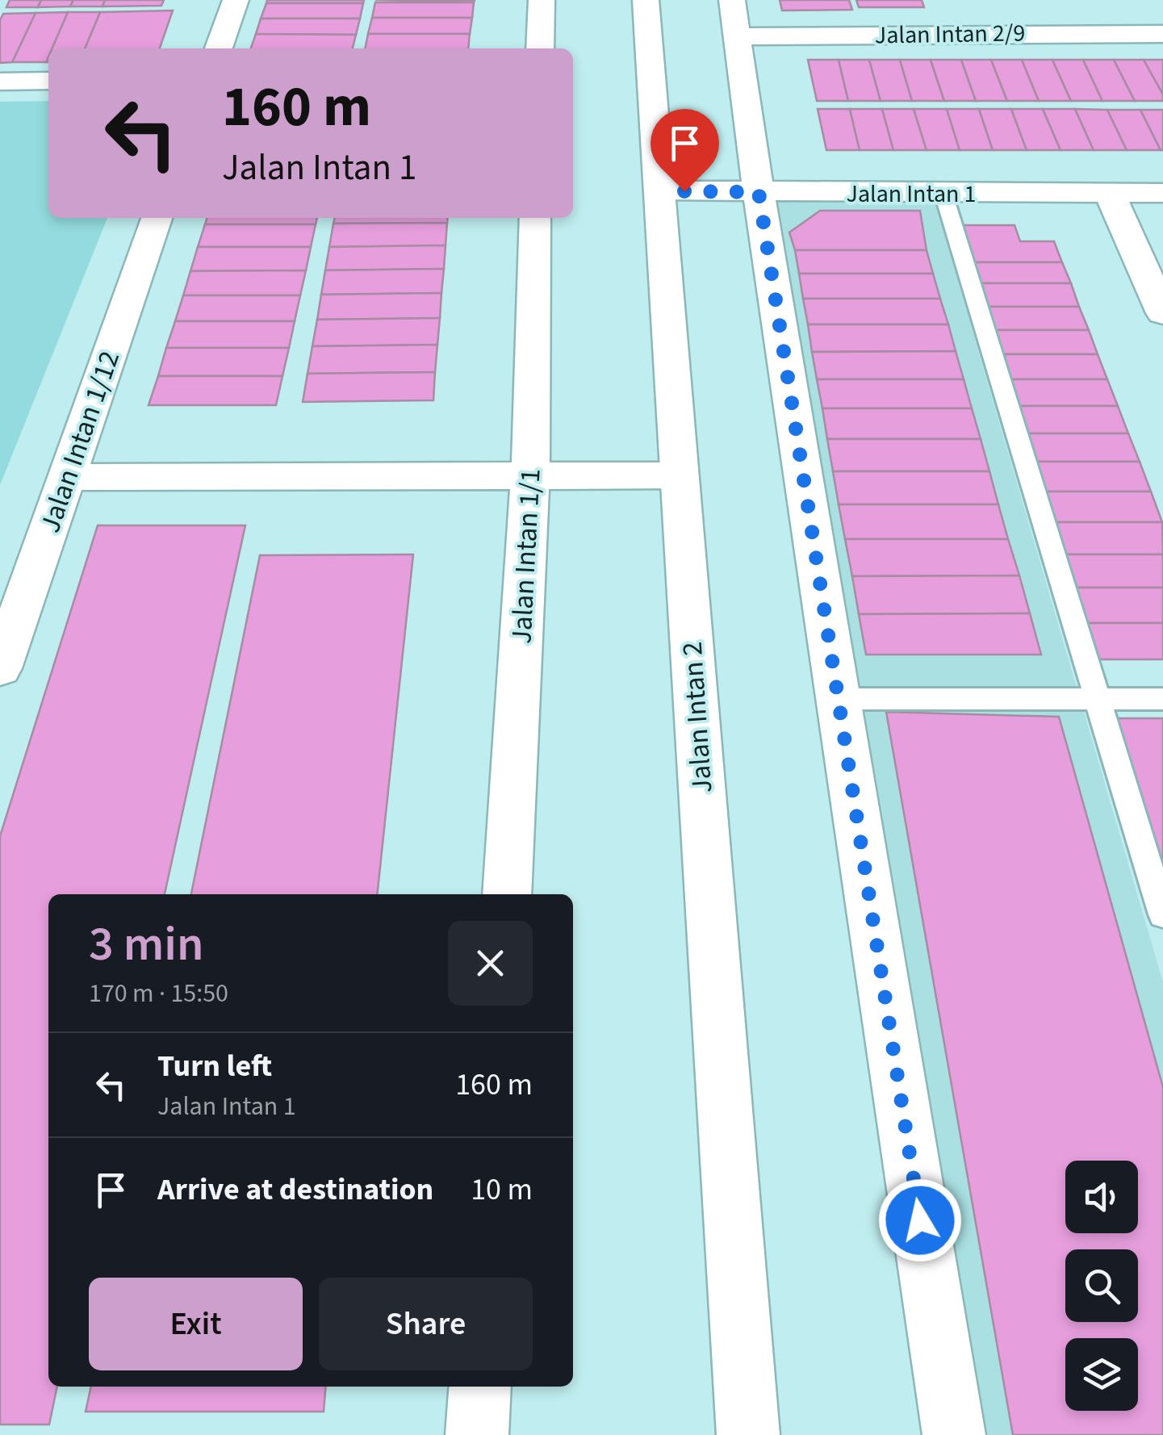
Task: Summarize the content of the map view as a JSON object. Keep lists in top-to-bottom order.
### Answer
{
  "streets": {
    "street": [
      "Jalan Intan 2/9",
      "Jalan Intan 1",
      "Jalan Intan 1/12",
      "Jalan Intan 1/1",
      "Jalan Intan 2"
    ]
  },
  "crossings": [
    ["Jalan Intan 1", "Jalan Intan 2"]
  ],
  "page": {
    "turn": ["160 m", "Jalan Intan 1"],
    "heading": ["3 min", "170 m · 15:50"],
    "list": [
      {
        "name": "Turn left",
        "note": "Jalan Intan 1",
        "value": "160 m"
      },
      {
        "name": "Arrive at destination",
        "value": "10 m"
      }
    ],
    "buttons": ["Exit", "Share"]
  }
}
